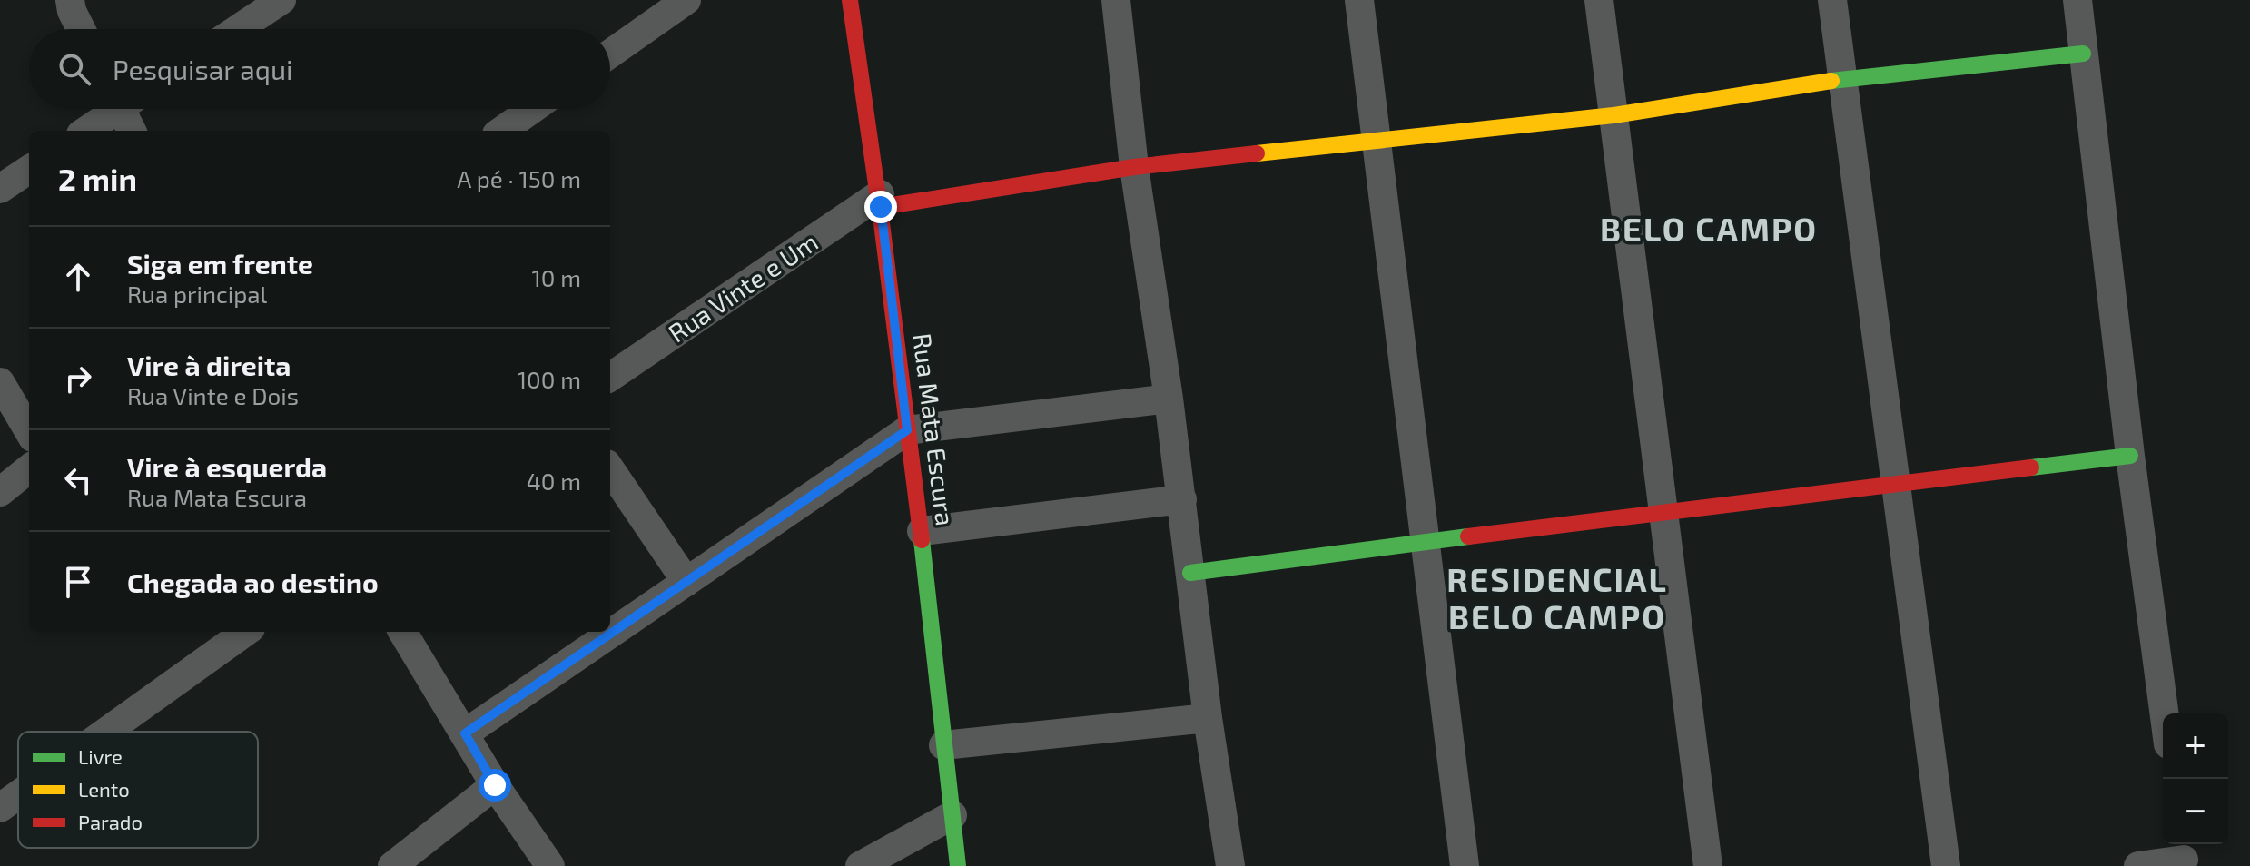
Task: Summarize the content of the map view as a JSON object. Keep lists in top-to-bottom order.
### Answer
{
  "streets": {
    "street": ["Rua Vinte e Um", "Rua Mata Escura"]
  },
  "crossings": [
    ["Rua Vinte e Um", "Rua Mata Escura"]
  ],
  "districts": ["BELO CAMPO", "RESIDENCIAL BELO CAMPO"],
  "legend": ["Livre", "Lento", "Parado"],
  "page": {
    "search": "Pesquisar aqui",
    "heading": ["2 min", "A pé · 150 m"],
    "list": [
      ["Siga em frente", "Rua principal", "10 m"],
      ["Vire à direita", "Rua Vinte e Dois", "100 m"],
      ["Vire à esquerda", "Rua Mata Escura", "40 m"],
      "Chegada ao destino"
    ],
    "map_buttons": ["+", "−"]
  }
}
